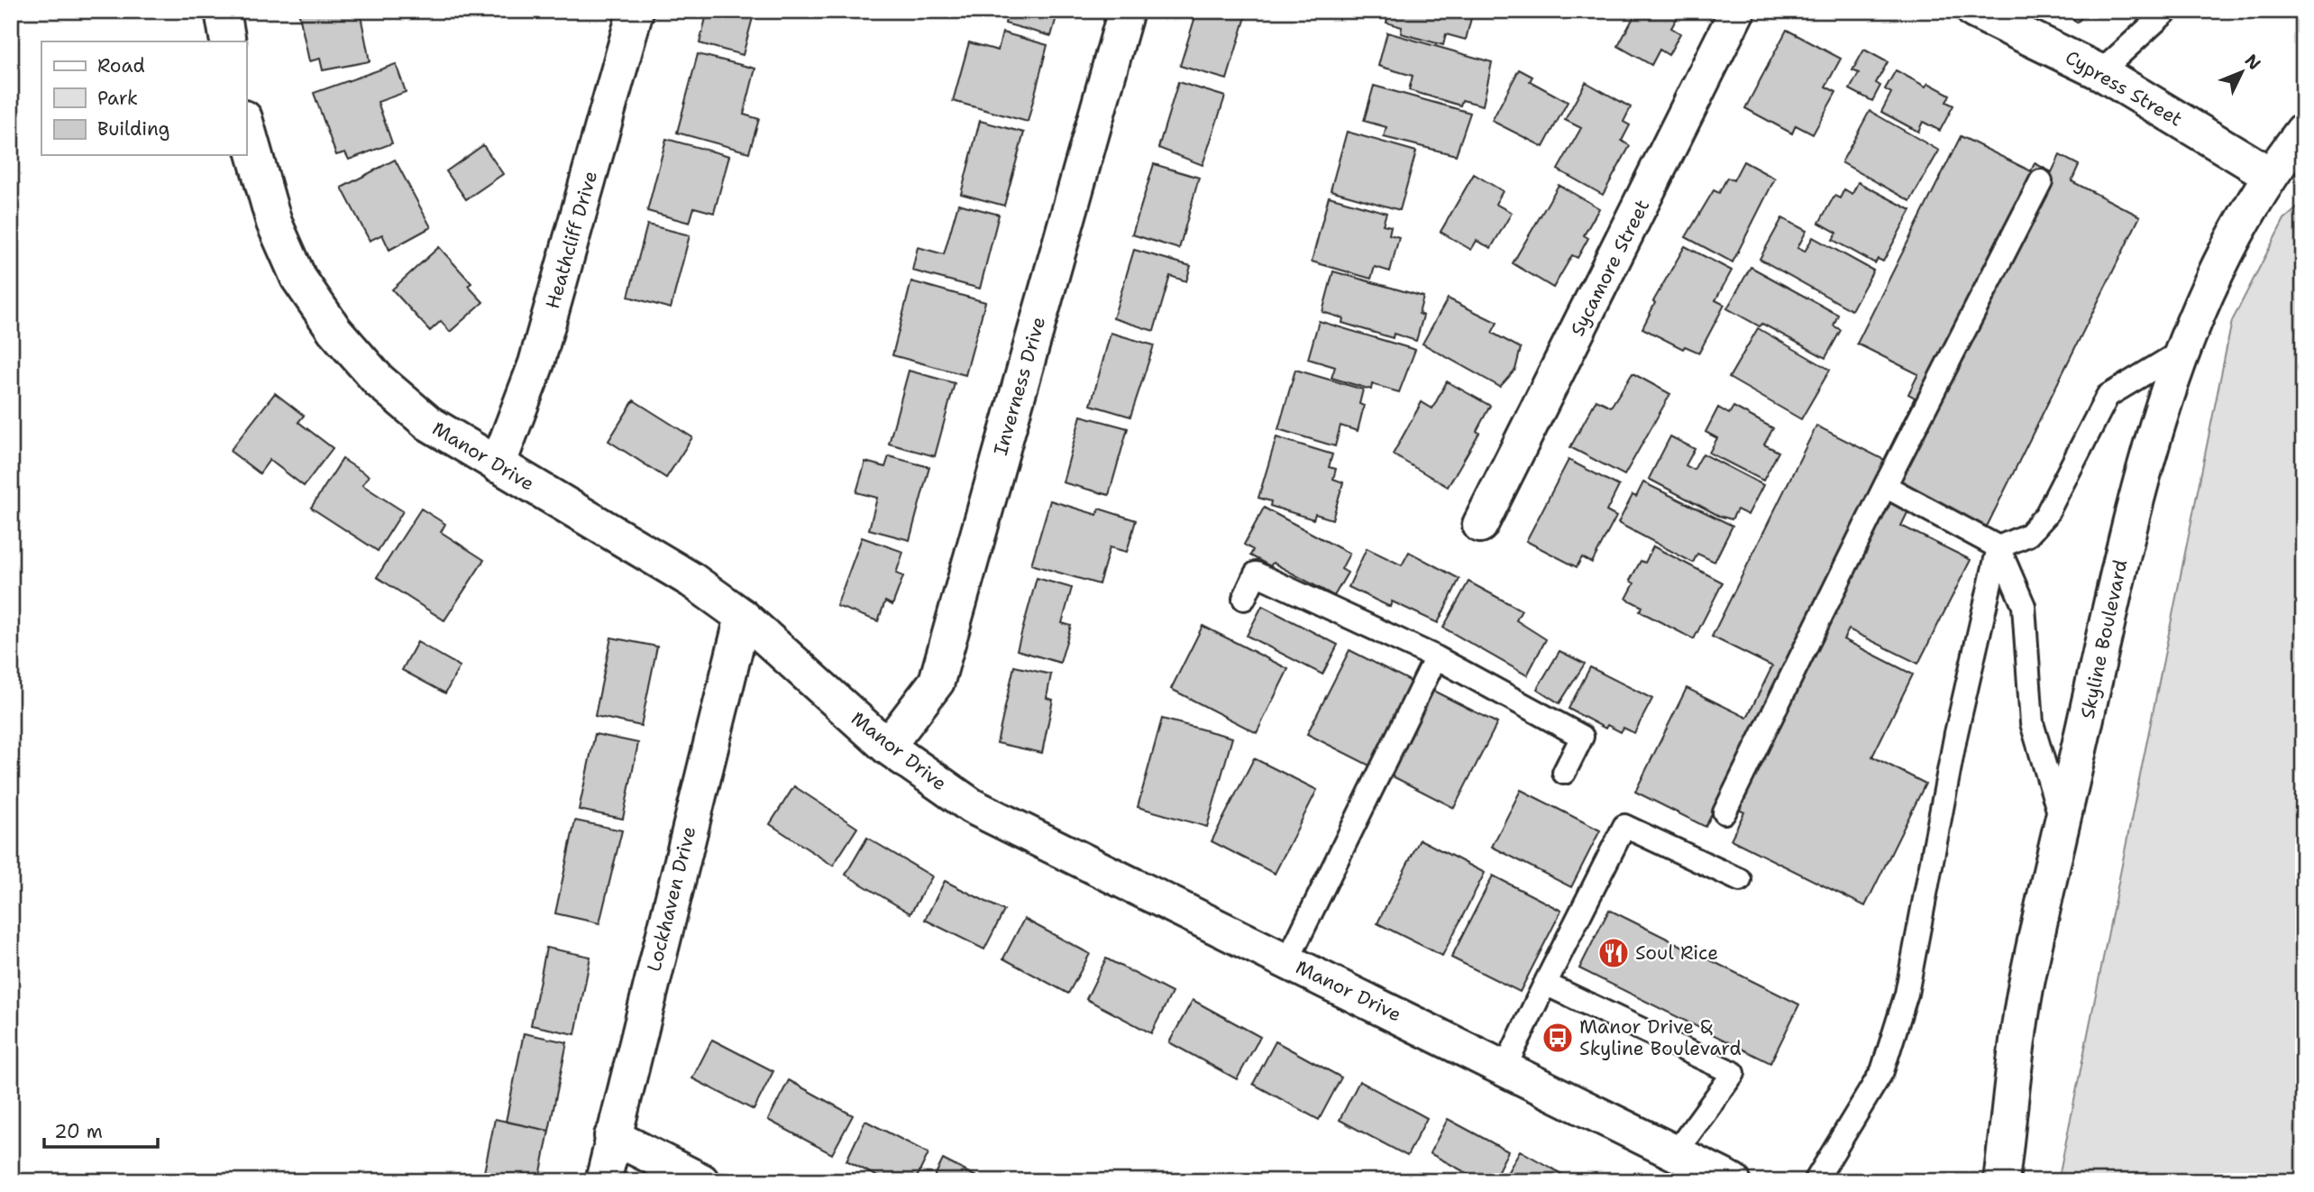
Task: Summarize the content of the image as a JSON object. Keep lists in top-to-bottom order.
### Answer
{
  "streets": {
    "street": [
      "Cypress Street",
      "Heathcliff Drive",
      "Sycamore Street",
      "Inverness Drive",
      "Manor Drive",
      "Skyline Boulevard",
      "Lockhaven Drive"
    ]
  },
  "crossings": [
    ["Cypress Street", "Skyline Boulevard"],
    ["Heathcliff Drive", "Manor Drive"],
    ["Inverness Drive", "Manor Drive"],
    ["Manor Drive", "Lockhaven Drive"]
  ],
  "places": {
    "restaurant": ["Soul Rice"],
    "bus stop": ["Manor Drive & Skyline Boulevard"]
  },
  "legend": ["Road", "Park", "Building"],
  "scale_bar": "20 m",
  "north": "top right"
}
